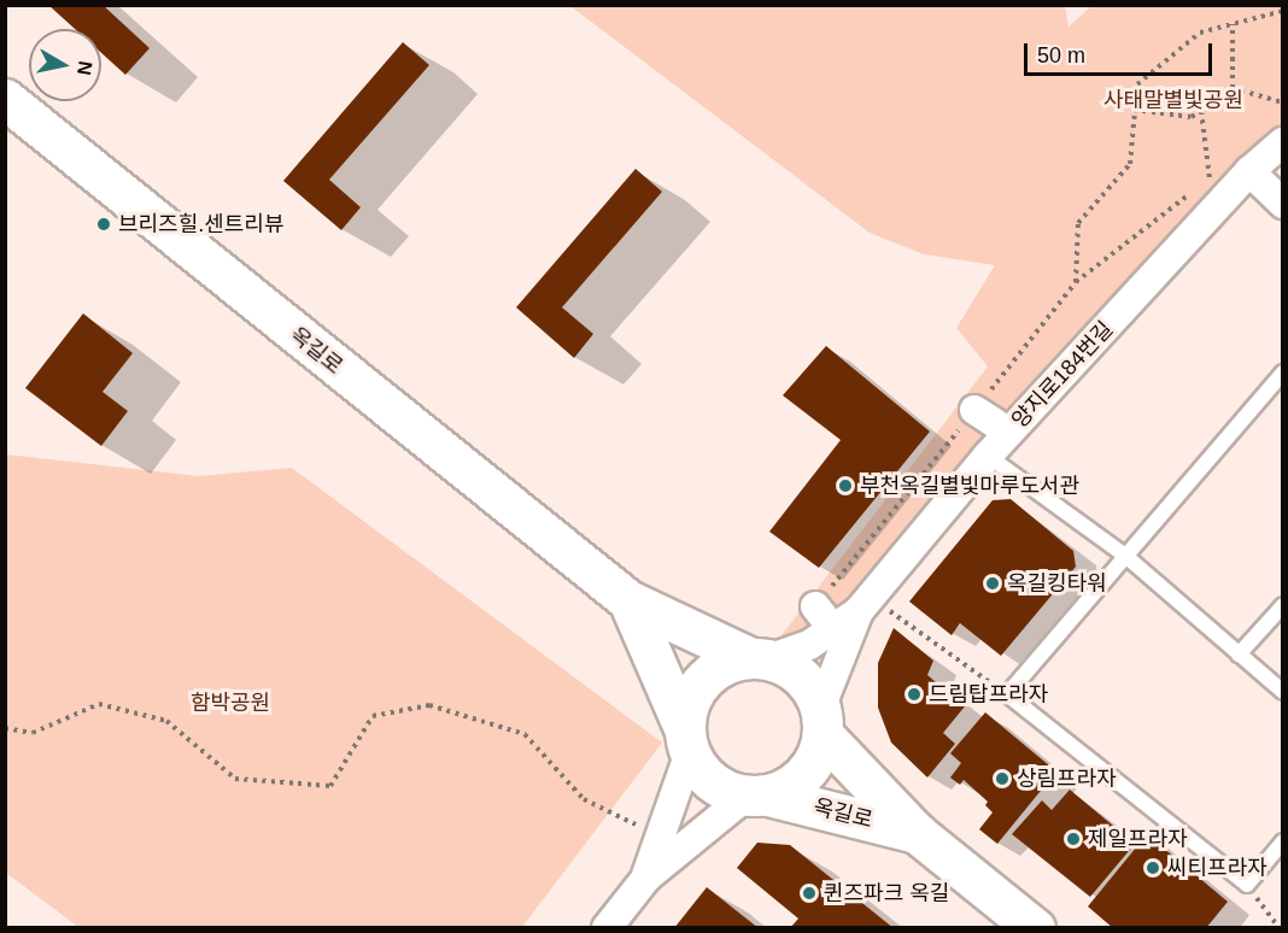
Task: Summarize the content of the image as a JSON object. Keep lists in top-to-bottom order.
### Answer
{
  "streets": {
    "street": ["옥길로", "양지로184번길"]
  },
  "parks": ["사태말별빛공원", "함박공원"],
  "places": [
    "브리즈힐.센트리뷰",
    "부천옥길별빛마루도서관",
    "옥길킹타워",
    "드림탑프라자",
    "상림프라자",
    "제일프라자",
    "씨티프라자",
    "퀸즈파크 옥길"
  ],
  "scale_bar": "50 m",
  "north": "right"
}
